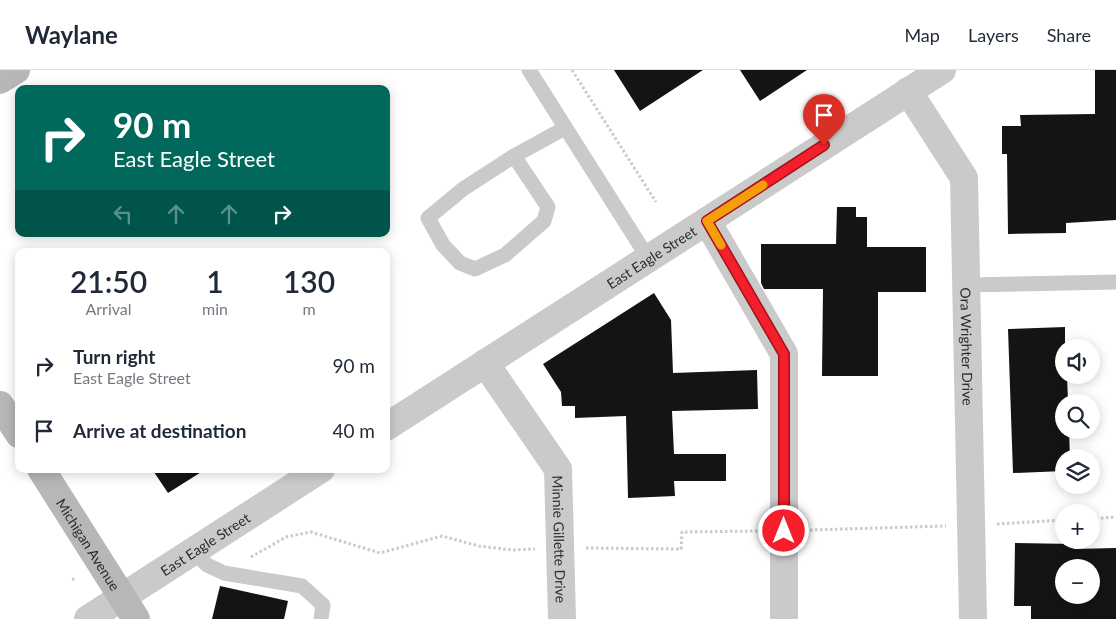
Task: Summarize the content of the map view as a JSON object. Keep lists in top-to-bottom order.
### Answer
{
  "streets": {
    "street": [
      "East Eagle Street",
      "Ora Wrighter Drive",
      "Minnie Gillette Drive",
      "Michigan Avenue"
    ]
  },
  "crossings": [
    ["East Eagle Street", "Ora Wrighter Drive"],
    ["East Eagle Street", "Minnie Gillette Drive"],
    ["East Eagle Street", "Michigan Avenue"]
  ],
  "page": {
    "header": "Waylane",
    "nav": ["Map", "Layers", "Share"],
    "turn": ["90 m", "East Eagle Street"],
    "eta": [
      "21:50",
      "Arrival",
      "1",
      "min",
      "130",
      "m"
    ],
    "list": [
      {
        "name": "Turn right",
        "note": "East Eagle Street",
        "value": "90 m"
      },
      {
        "name": "Arrive at destination",
        "value": "40 m"
      }
    ],
    "map_buttons": ["+", "−"]
  }
}
